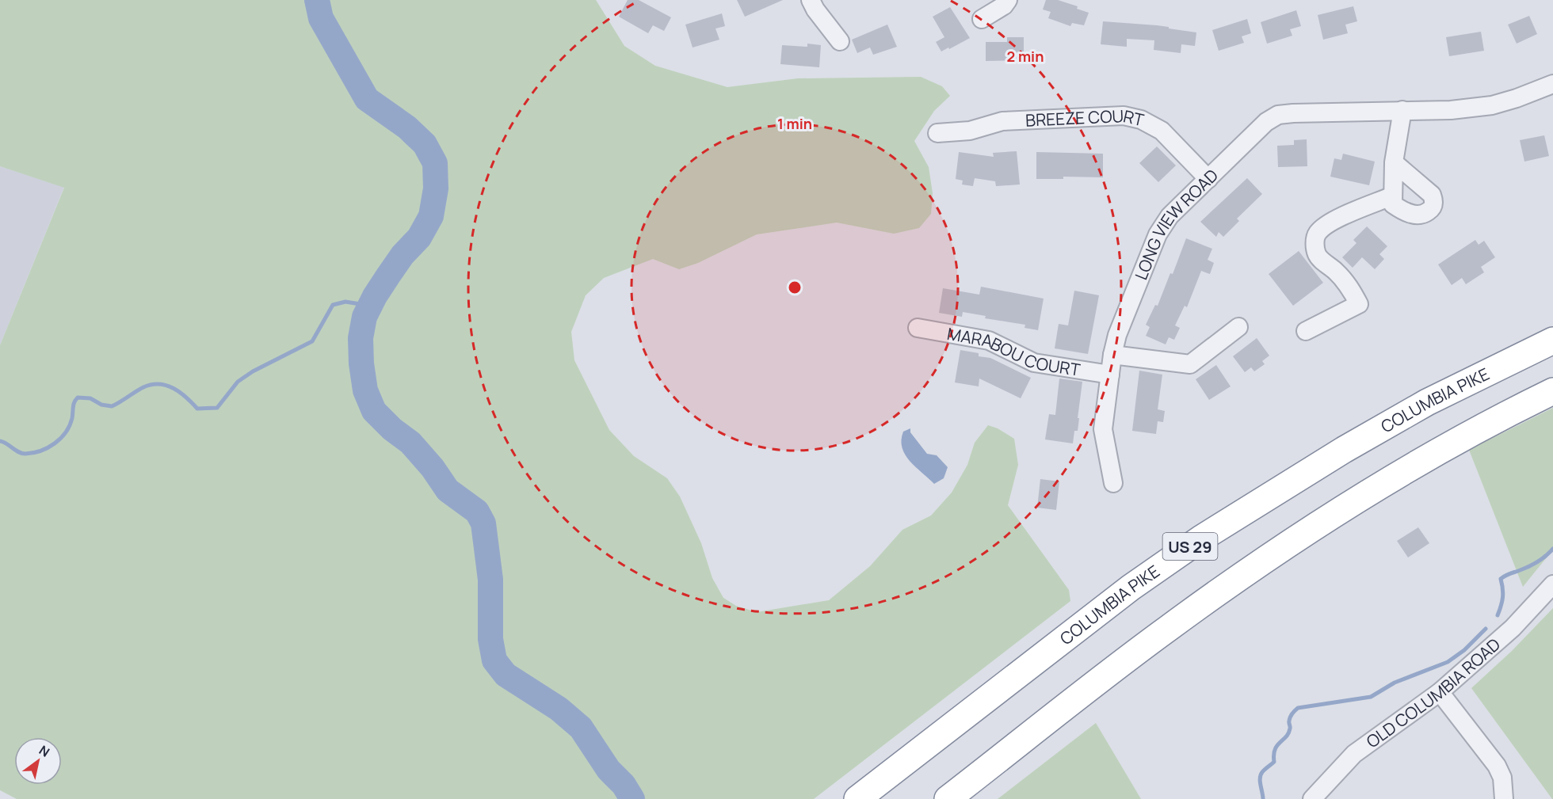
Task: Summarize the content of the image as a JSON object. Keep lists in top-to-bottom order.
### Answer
{
  "streets": {
    "highway": ["COLUMBIA PIKE", "US 29"],
    "street": [
      "BREEZE COURT",
      "LONG VIEW ROAD",
      "MARABOU COURT",
      "OLD COLUMBIA ROAD"
    ]
  },
  "crossings": [
    ["BREEZE COURT", "LONG VIEW ROAD"],
    ["LONG VIEW ROAD", "MARABOU COURT"]
  ],
  "north": "top right",
  "rings": ["2 min", "1 min"]
}
